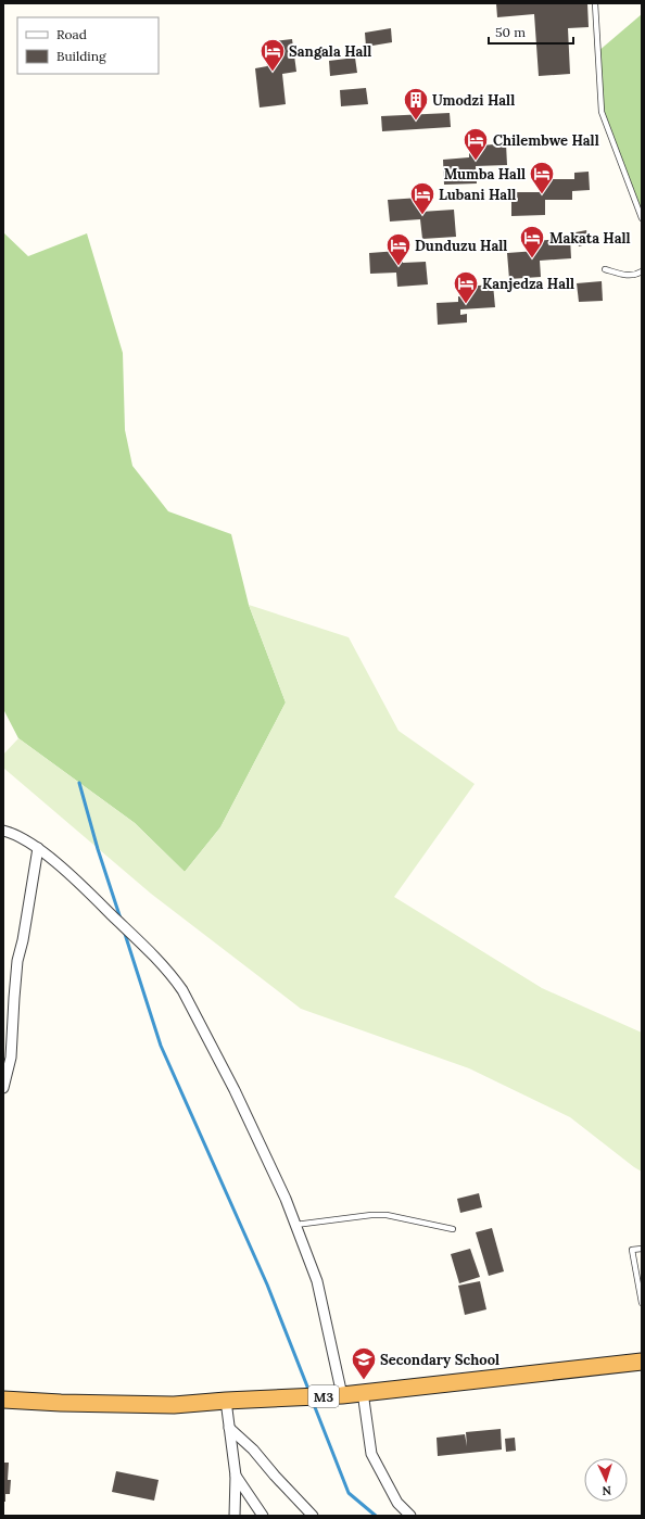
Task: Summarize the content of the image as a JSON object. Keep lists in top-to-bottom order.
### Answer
{
  "streets": {
    "highway": ["M3"]
  },
  "places": {
    "hotel": [
      "Sangala Hall",
      "Chilembwe Hall",
      "Mumba Hall",
      "Lubani Hall",
      "Makata Hall",
      "Dunduzu Hall",
      "Kanjedza Hall"
    ],
    "building": ["Umodzi Hall"],
    "school or university": ["Secondary School"]
  },
  "legend": ["Road", "Building"],
  "scale_bar": "50 m",
  "north": "bottom"
}
